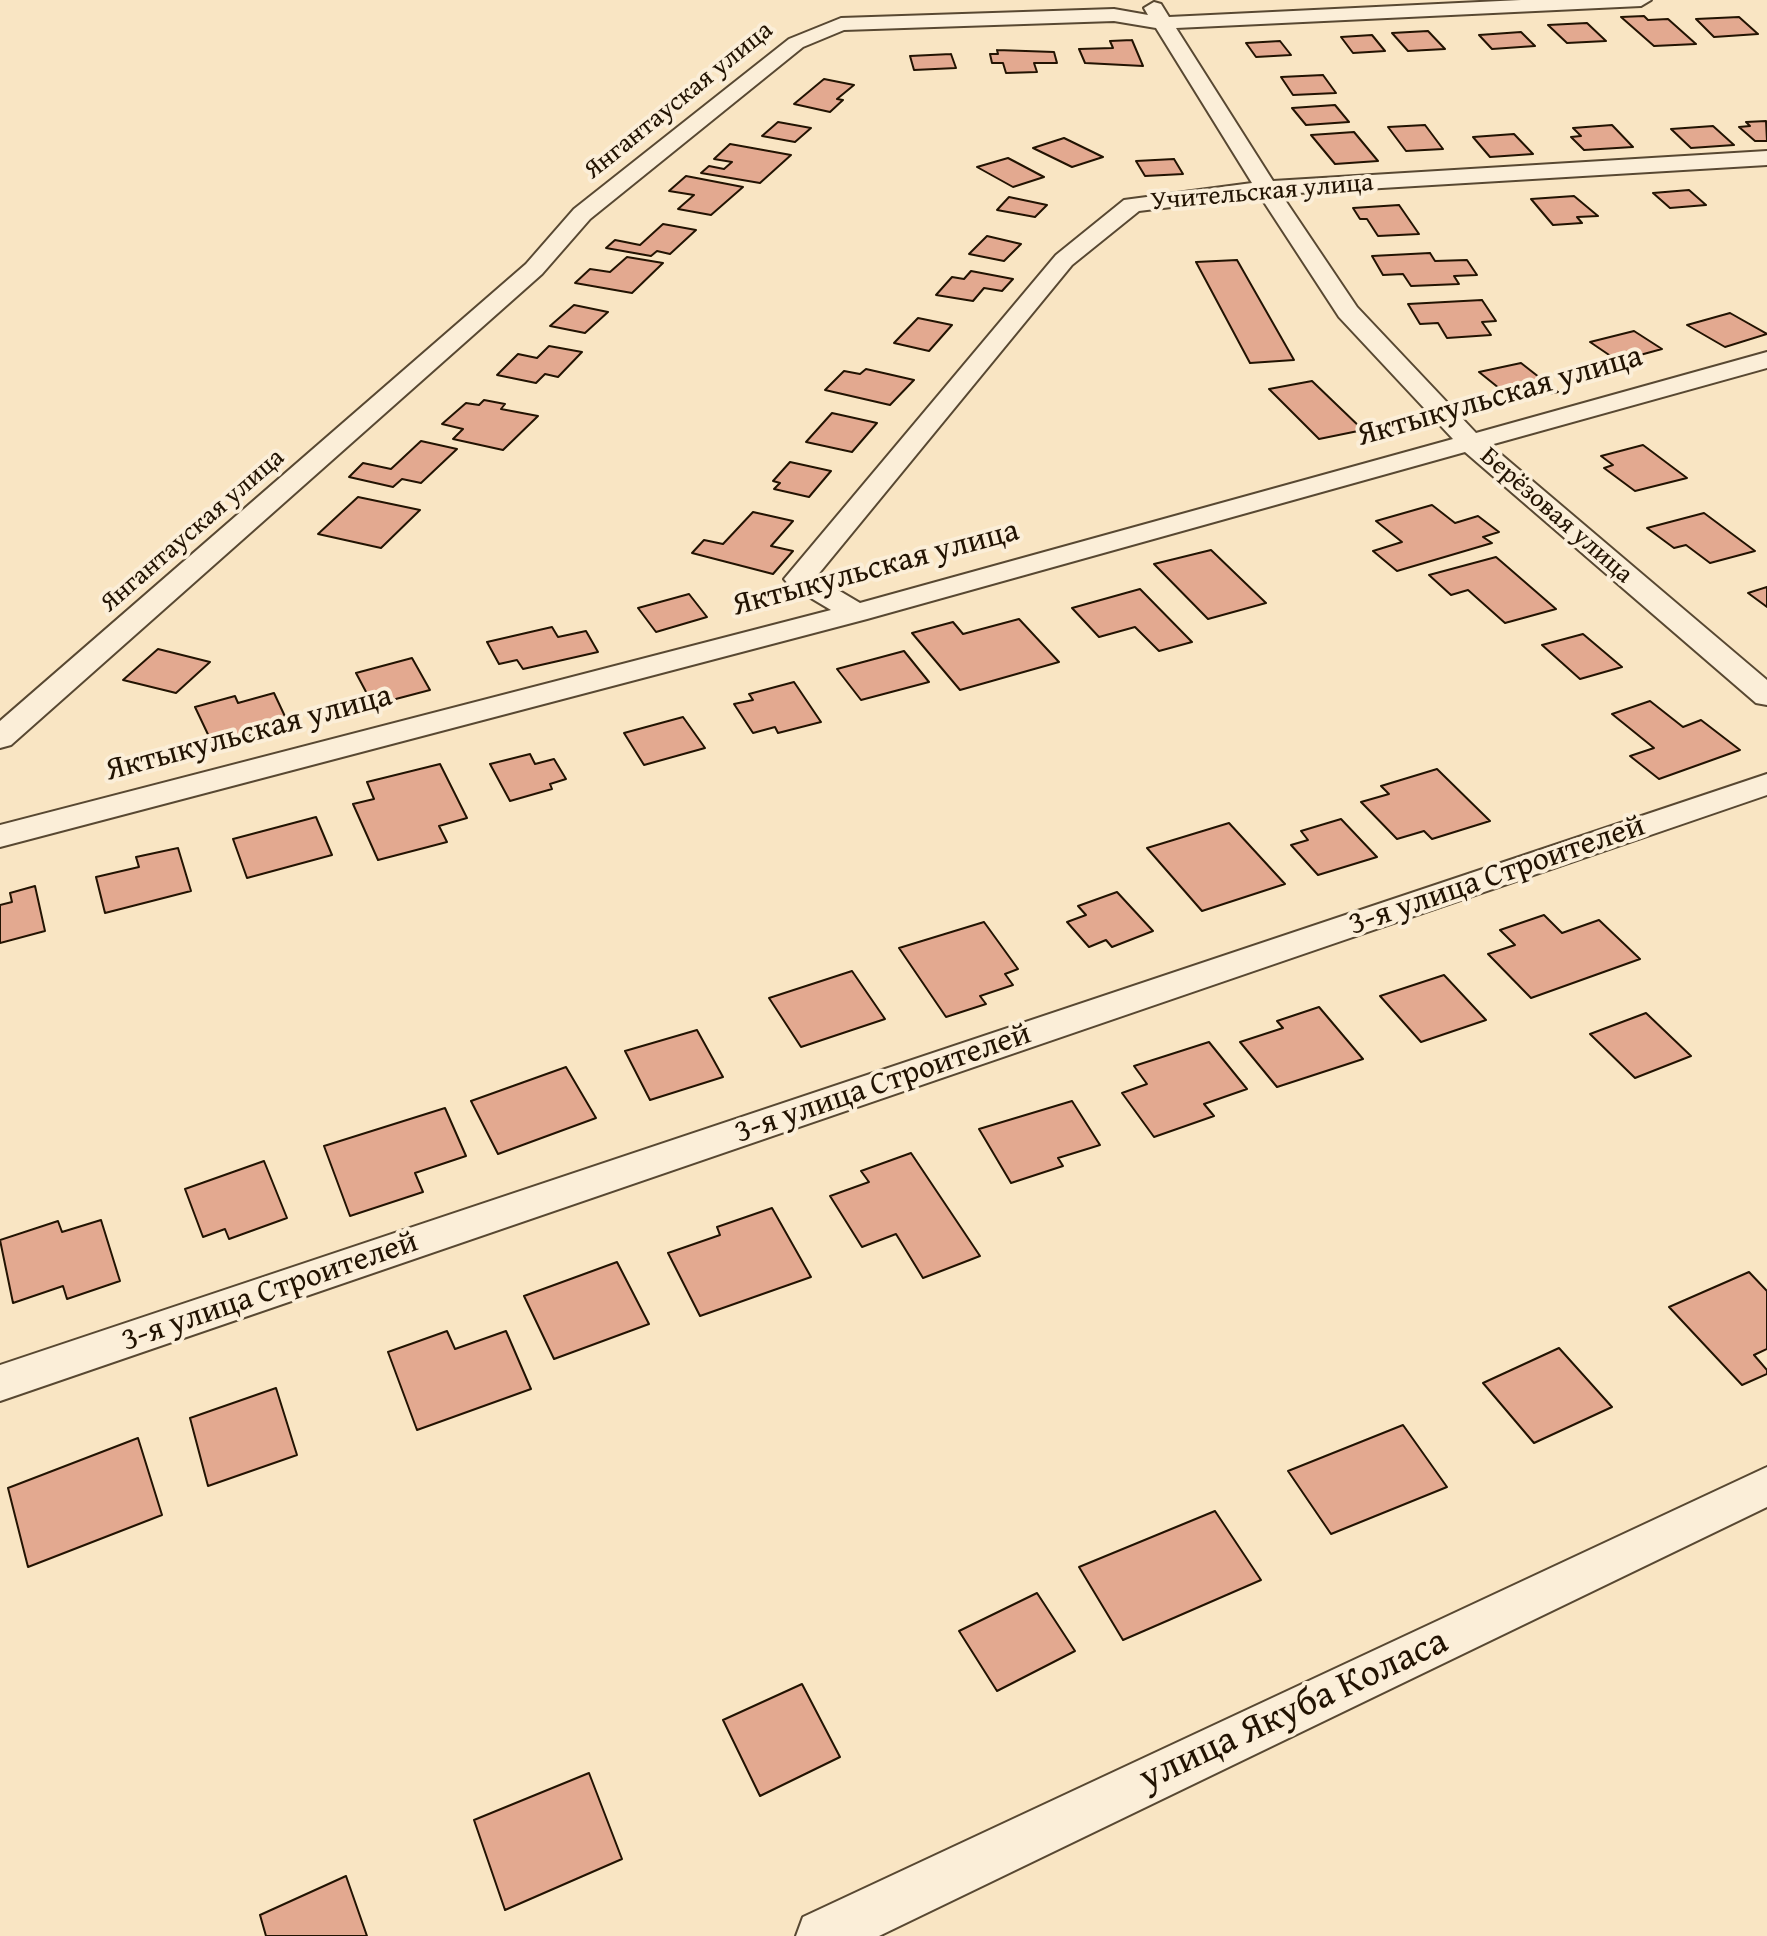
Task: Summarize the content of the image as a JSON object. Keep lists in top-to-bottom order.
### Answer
{
  "streets": {
    "street": [
      "Янгантауская улица",
      "Учительская улица",
      "Яктыкульская улица",
      "Берёзовая улица",
      "3-я улица Строителей",
      "улица Якуба Коласа"
    ]
  },
  "crossings": [
    ["Янгантауская улица", "Берёзовая улица"],
    ["Учительская улица", "Яктыкульская улица"],
    ["Учительская улица", "Берёзовая улица"],
    ["Яктыкульская улица", "Берёзовая улица"]
  ]
}
